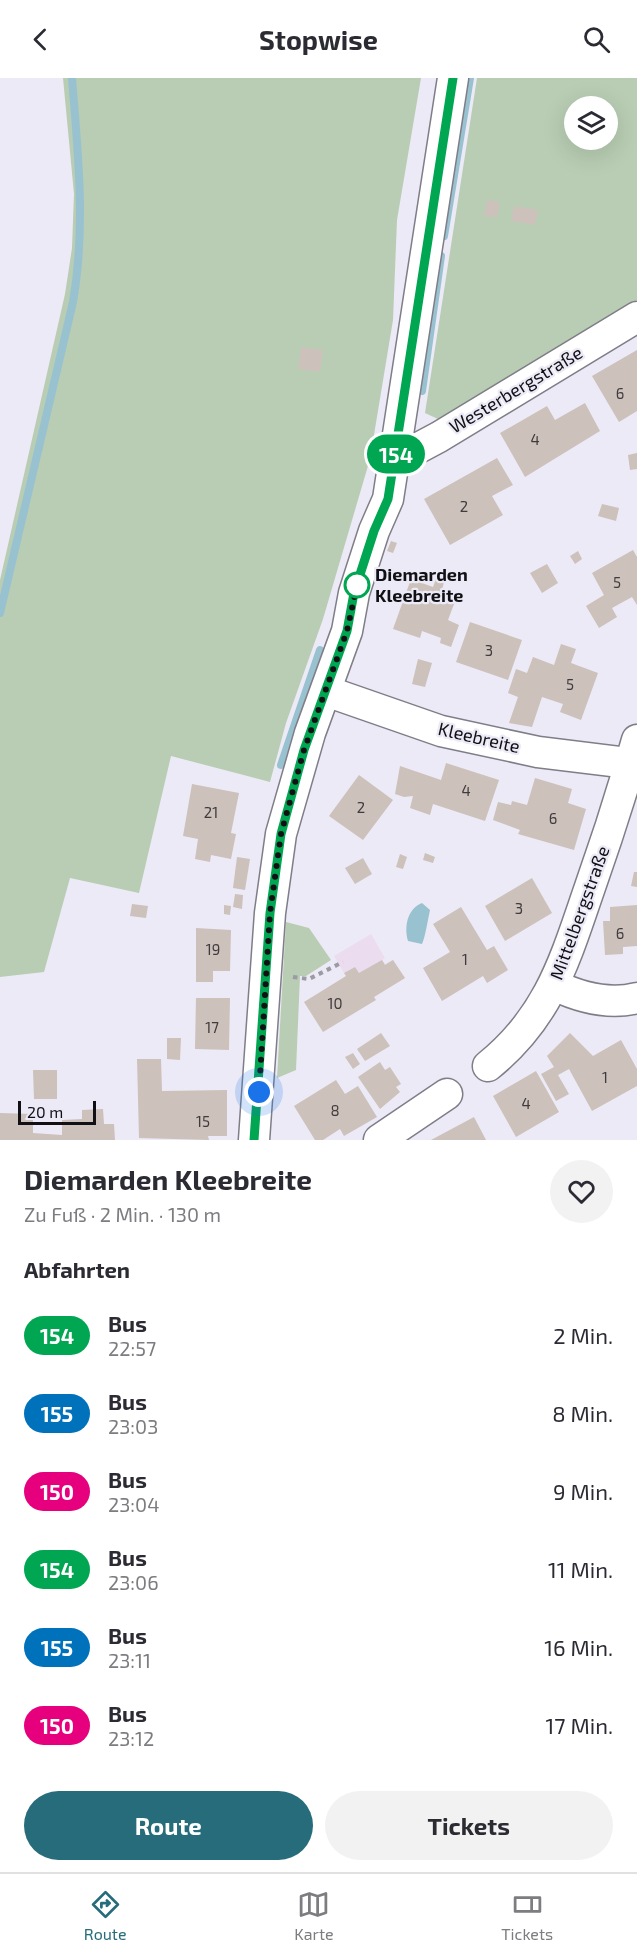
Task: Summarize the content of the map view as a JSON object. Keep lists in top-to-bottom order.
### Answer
{
  "streets": {
    "street": ["Westerbergstraße", "Kleebreite", "Mittelbergstraße"]
  },
  "crossings": [
    ["Kleebreite", "Mittelbergstraße"]
  ],
  "places": ["Diemarden Kleebreite"],
  "lines": ["bus line 154"],
  "house_numbers": [
    "6",
    "4",
    "2",
    "5",
    "3",
    "5",
    "4",
    "2",
    "21",
    "6",
    "3",
    "6",
    "19",
    "1",
    "10",
    "17",
    "1",
    "4",
    "8",
    "15"
  ],
  "scale_bar": "20 m",
  "page": {
    "header": "Stopwise",
    "on_map": "154",
    "scale": "20 m",
    "heading": [
      ["Diemarden Kleebreite", "Zu Fuß · 2 Min. · 130 m"],
      "Abfahrten"
    ],
    "list": [
      {
        "mark": "154",
        "name": "Bus",
        "note": "22:57",
        "value": "2 Min."
      },
      {
        "mark": "155",
        "name": "Bus",
        "note": "23:03",
        "value": "8 Min."
      },
      {
        "mark": "150",
        "name": "Bus",
        "note": "23:04",
        "value": "9 Min."
      },
      {
        "mark": "154",
        "name": "Bus",
        "note": "23:06",
        "value": "11 Min."
      },
      {
        "mark": "155",
        "name": "Bus",
        "note": "23:11",
        "value": "16 Min."
      },
      {
        "mark": "150",
        "name": "Bus",
        "note": "23:12",
        "value": "17 Min."
      }
    ],
    "buttons": ["Route", "Tickets"],
    "tabs": ["Route", "Karte", "Tickets"]
  }
}
